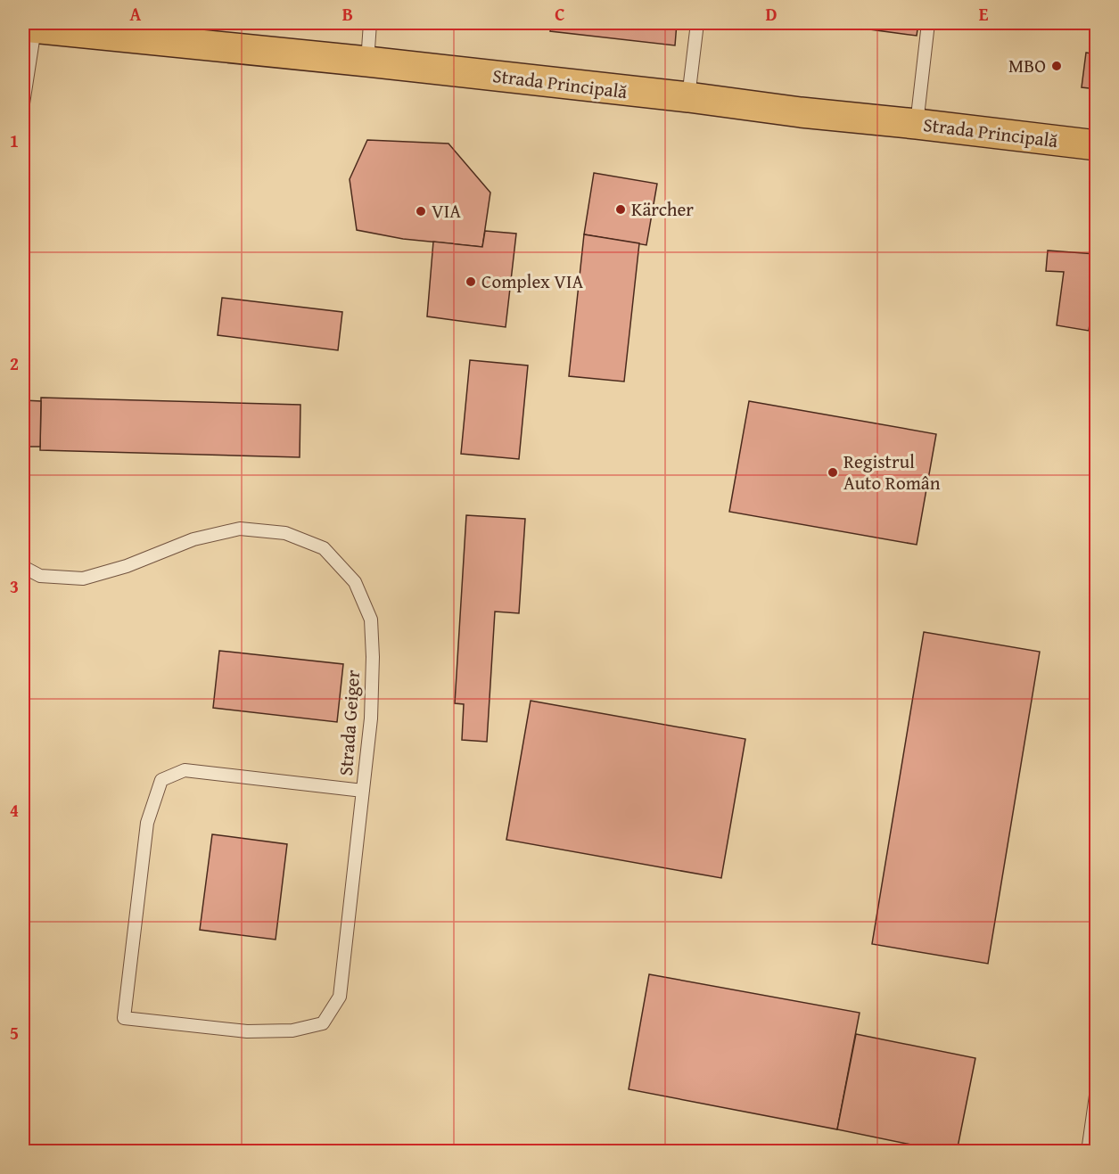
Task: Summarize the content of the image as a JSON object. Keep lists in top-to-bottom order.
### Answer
{
  "streets": {
    "main road": ["Strada Principală"],
    "lane": ["Strada Geiger"]
  },
  "places": [
    "MBO",
    "Kärcher",
    "VIA",
    "Complex VIA",
    "Registrul Auto Român"
  ],
  "grid": {
    "columns": [
      "A",
      "B",
      "C",
      "D",
      "E"
    ],
    "rows": [
      "1",
      "2",
      "3",
      "4",
      "5"
    ]
  }
}
